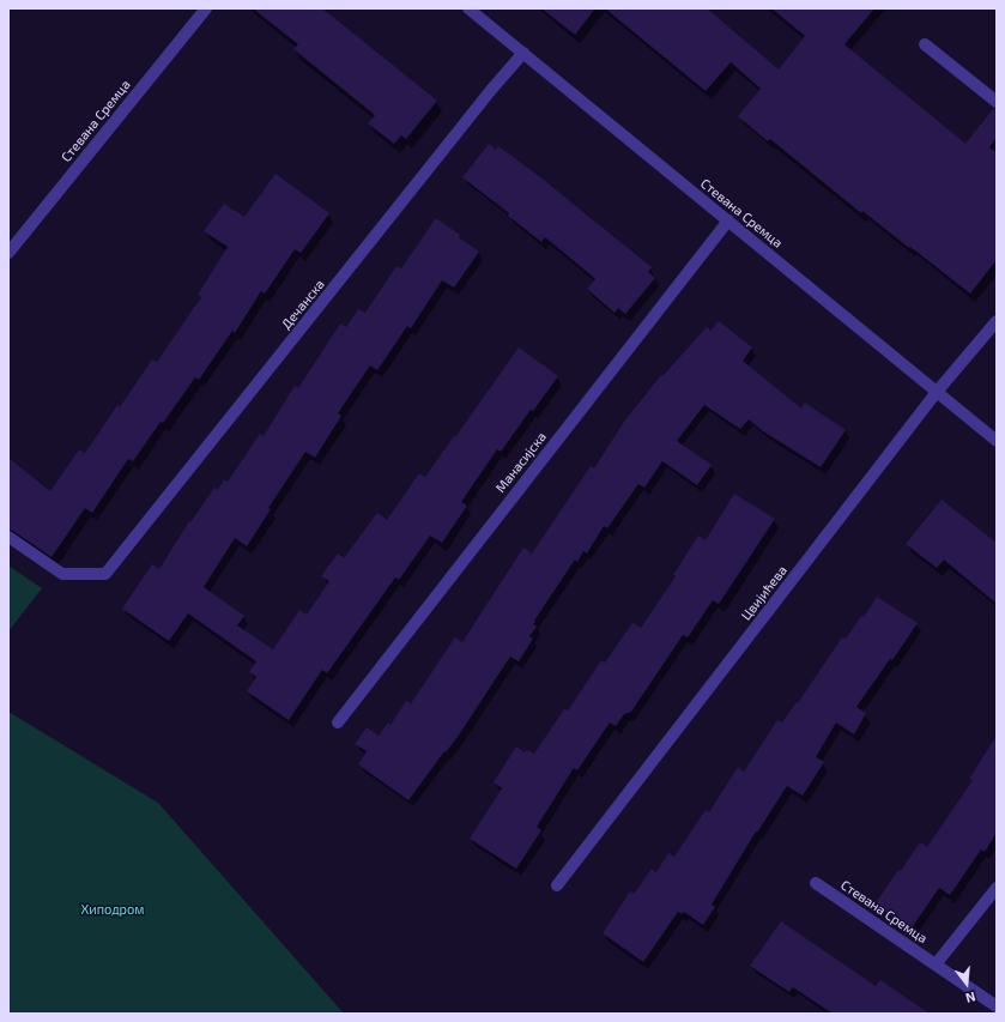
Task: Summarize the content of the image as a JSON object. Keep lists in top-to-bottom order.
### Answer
{
  "streets": {
    "street": [
      "Стевана Сремца",
      "Дечанска",
      "Манасијска",
      "Цвијићева"
    ]
  },
  "crossings": [
    ["Стевана Сремца", "Дечанска"],
    ["Стевана Сремца", "Манасијска"],
    ["Стевана Сремца", "Цвијићева"]
  ],
  "parks": ["Хиподром"],
  "north": "bottom"
}
